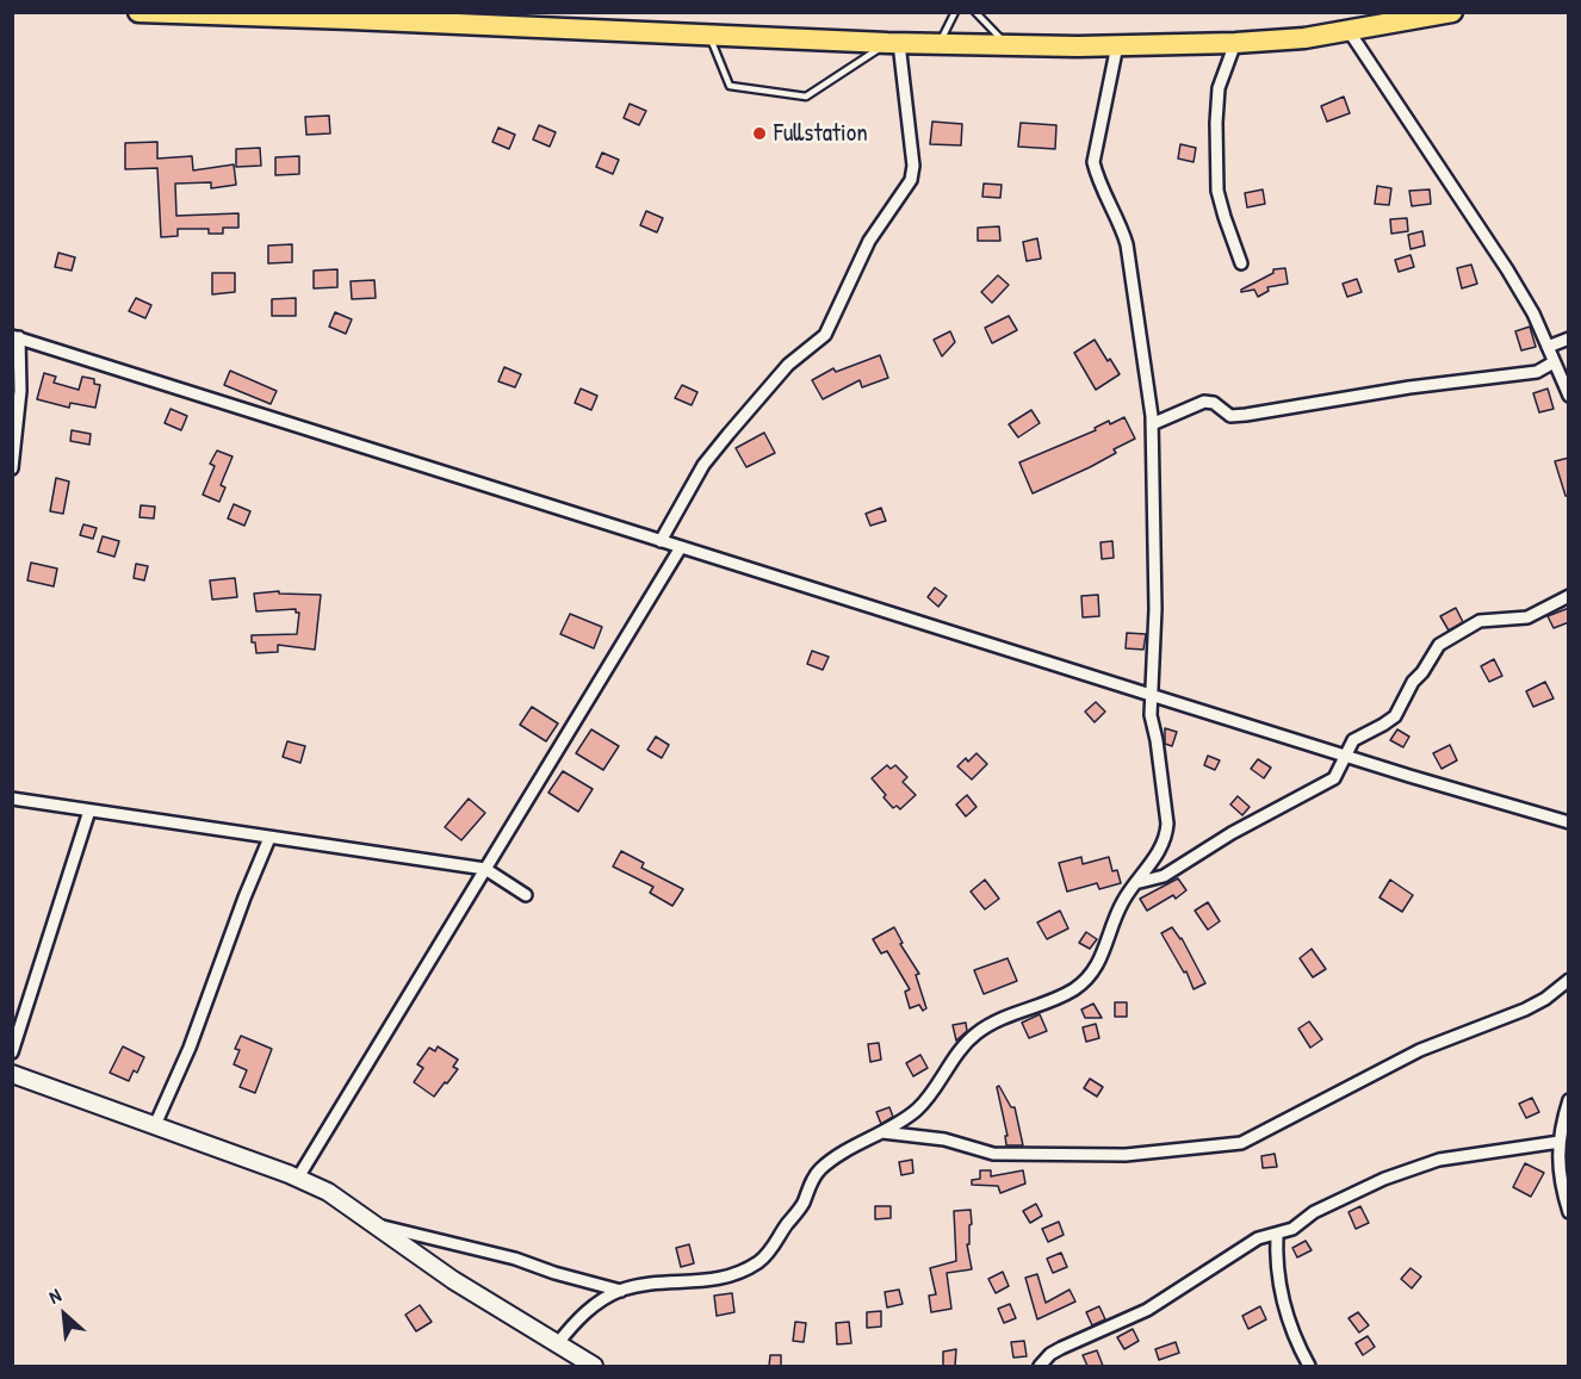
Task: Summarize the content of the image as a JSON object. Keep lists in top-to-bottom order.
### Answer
{
  "places": ["Fullstation"],
  "north": "top left"
}
